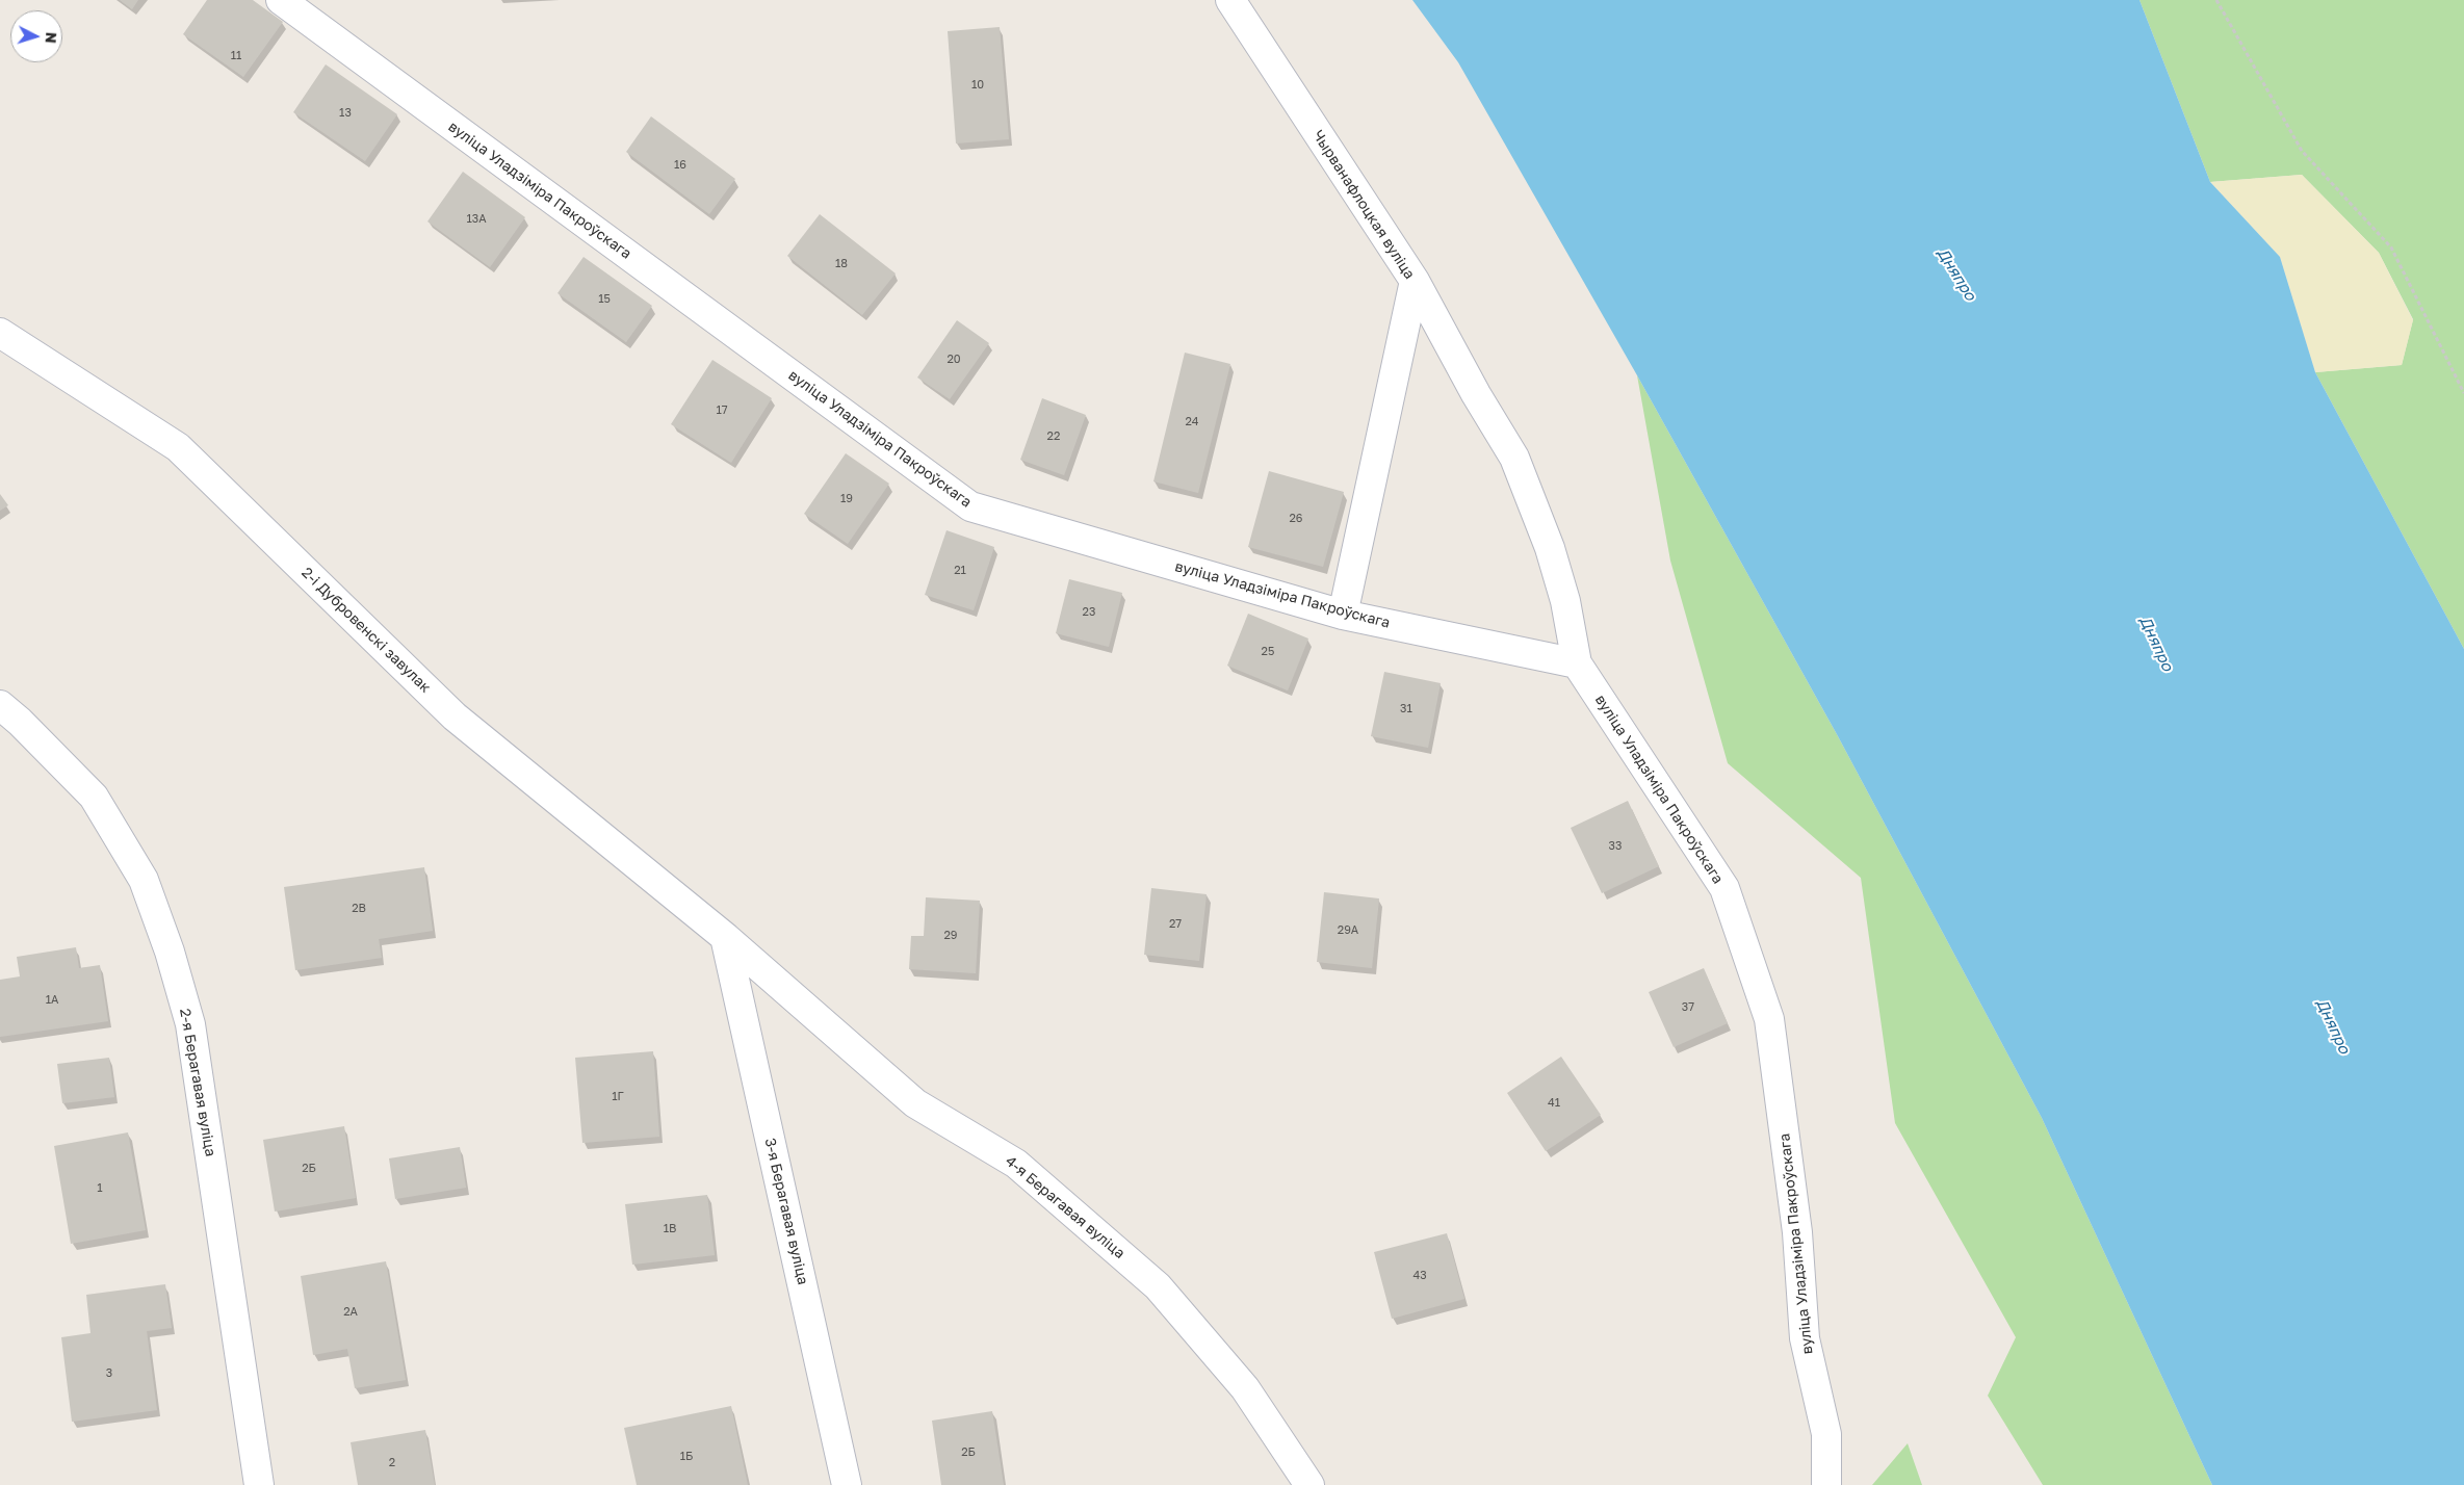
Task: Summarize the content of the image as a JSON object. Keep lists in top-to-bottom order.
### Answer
{
  "streets": {
    "street": [
      "вуліца Уладзіміра Пакроўскага",
      "Чырванафлоцкая вуліца",
      "2-і Дубровенскі завулак",
      "2-я Берагавая вуліца",
      "4-я Берагавая вуліца",
      "3-я Берагавая вуліца"
    ]
  },
  "crossings": [
    ["вуліца Уладзіміра Пакроўскага", "Чырванафлоцкая вуліца"],
    ["2-і Дубровенскі завулак", "4-я Берагавая вуліца"],
    ["2-і Дубровенскі завулак", "3-я Берагавая вуліца"],
    ["4-я Берагавая вуліца", "3-я Берагавая вуліца"]
  ],
  "water": ["Дняпро"],
  "house_numbers": [
    "11",
    "10",
    "13",
    "16",
    "13А",
    "18",
    "15",
    "20",
    "17",
    "24",
    "22",
    "19",
    "26",
    "21",
    "23",
    "25",
    "31",
    "33",
    "2В",
    "27",
    "29А",
    "29",
    "1А",
    "37",
    "1Г",
    "41",
    "2Б",
    "1",
    "1В",
    "43",
    "2А",
    "3",
    "2Б",
    "1Б",
    "2"
  ],
  "north": "right"
}
